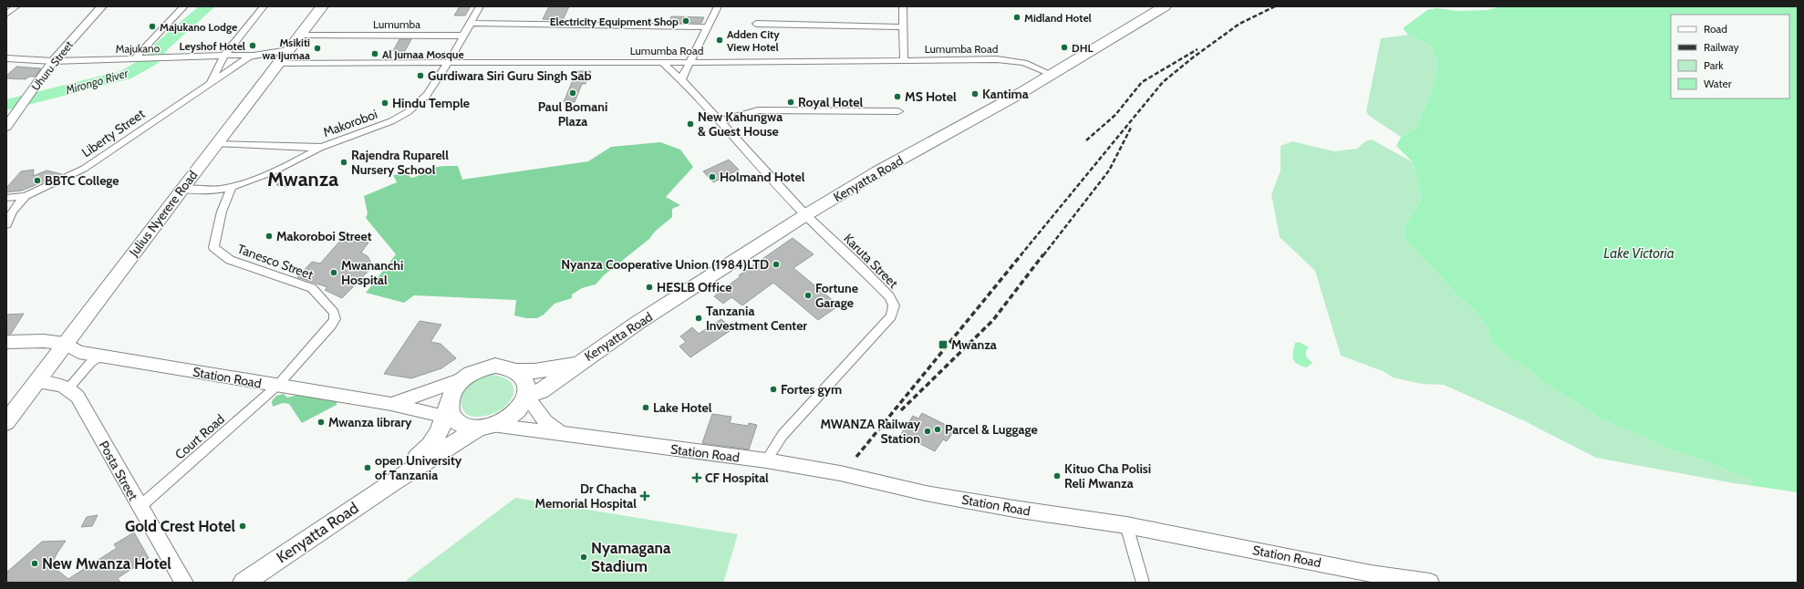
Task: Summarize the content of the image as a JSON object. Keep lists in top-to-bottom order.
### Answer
{
  "streets": {
    "highway": ["Kenyatta Road", "Julius Nyerere Road"],
    "main road": ["Station Road", "Posta Street"],
    "street": [
      "Lumumba",
      "Majukano",
      "Lumumba Road",
      "Uhuru Street",
      "Makoroboi",
      "Liberty Street",
      "Karuta Street",
      "Tanesco Street",
      "Court Road"
    ]
  },
  "crossings": [
    ["Lumumba", "Julius Nyerere Road"],
    ["Majukano", "Uhuru Street"],
    ["Majukano", "Liberty Street"],
    ["Lumumba Road", "Makoroboi"],
    ["Lumumba Road", "Liberty Street"],
    ["Lumumba Road", "Kenyatta Road"],
    ["Lumumba Road", "Julius Nyerere Road"],
    ["Lumumba Road", "Karuta Street"],
    ["Makoroboi", "Julius Nyerere Road"],
    ["Makoroboi", "Tanesco Street"],
    ["Liberty Street", "Julius Nyerere Road"],
    ["Kenyatta Road", "Karuta Street"],
    ["Kenyatta Road", "Station Road"],
    ["Julius Nyerere Road", "Station Road"],
    ["Karuta Street", "Station Road"],
    ["Tanesco Street", "Station Road"],
    ["Tanesco Street", "Court Road"],
    ["Station Road", "Court Road"],
    ["Court Road", "Posta Street"]
  ],
  "districts": ["Mwanza"],
  "water": ["Mirongo River", "Lake Victoria"],
  "places": {
    "other": [
      "Midland Hotel",
      "Electricity Equipment Shop",
      "Majukano Lodge",
      "Adden City View Hotel",
      "Leyshof Hotel",
      "DHL",
      "Msikiti wa Ijumaa",
      "Al Jumaa Mosque",
      "Gurdiwara Siri Guru Singh Sab",
      "Paul Bomani Plaza",
      "Kantima",
      "MS Hotel",
      "Royal Hotel",
      "Hindu Temple",
      "New Kahungwa & Guest House",
      "Rajendra Ruparell Nursery School",
      "Holmand Hotel",
      "BBTC College",
      "Makoroboi Street",
      "Nyanza Cooperative Union (1984)LTD",
      "Mwananchi Hospital",
      "HESLB Office",
      "Fortune Garage",
      "Tanzania Investment Center",
      "Fortes gym",
      "Lake Hotel",
      "Mwanza library",
      "Parcel & Luggage",
      "MWANZA Railway Station",
      "open University of Tanzania",
      "Kituo Cha Polisi Reli Mwanza",
      "Gold Crest Hotel",
      "Nyamagana Stadium",
      "New Mwanza Hotel"
    ],
    "transit": ["Mwanza"],
    "health": ["CF Hospital", "Dr Chacha Memorial Hospital"]
  },
  "legend": [
    "Road",
    "Railway",
    "Park",
    "Water"
  ]
}
